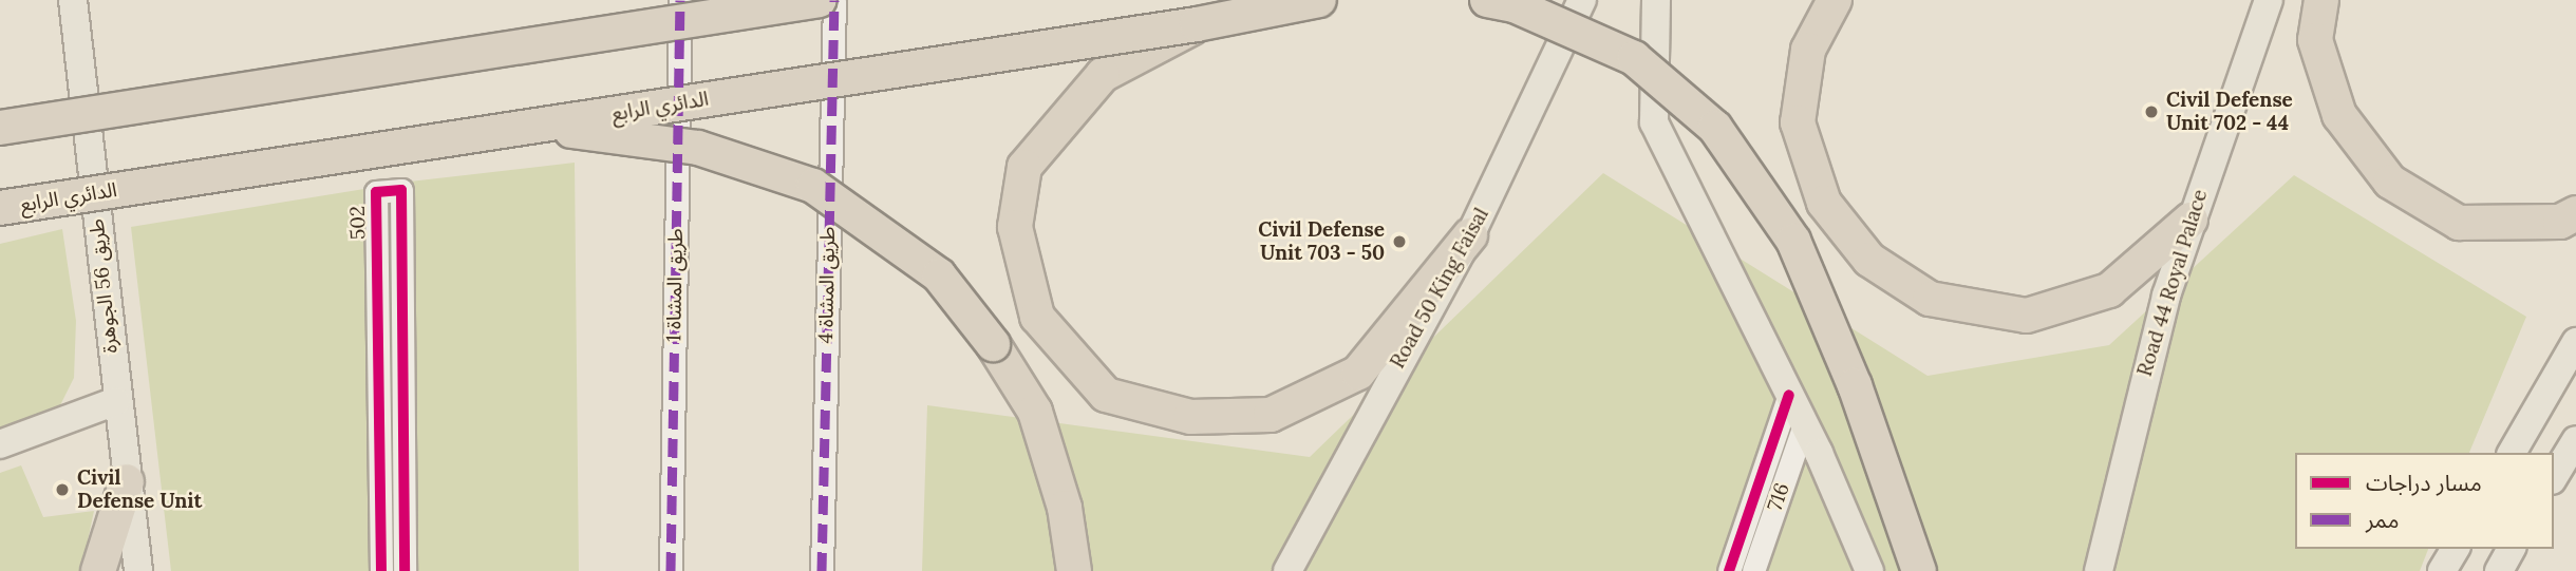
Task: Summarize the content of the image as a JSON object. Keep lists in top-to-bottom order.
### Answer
{
  "streets": {
    "highway": ["الدائري الرابع"],
    "main road": ["Road 44 Royal Palace", "طريق 56 الجوهرة", "Road 50 King Faisal"],
    "street": [
      "502",
      "طريق المشاة 1",
      "طريق المشاة 4",
      "716"
    ]
  },
  "places": ["Civil Defense Unit 702 - 44", "Civil Defense Unit 703 - 50", "Civil Defense Unit"],
  "legend": ["مسار دراجات", "ممر"]
}
